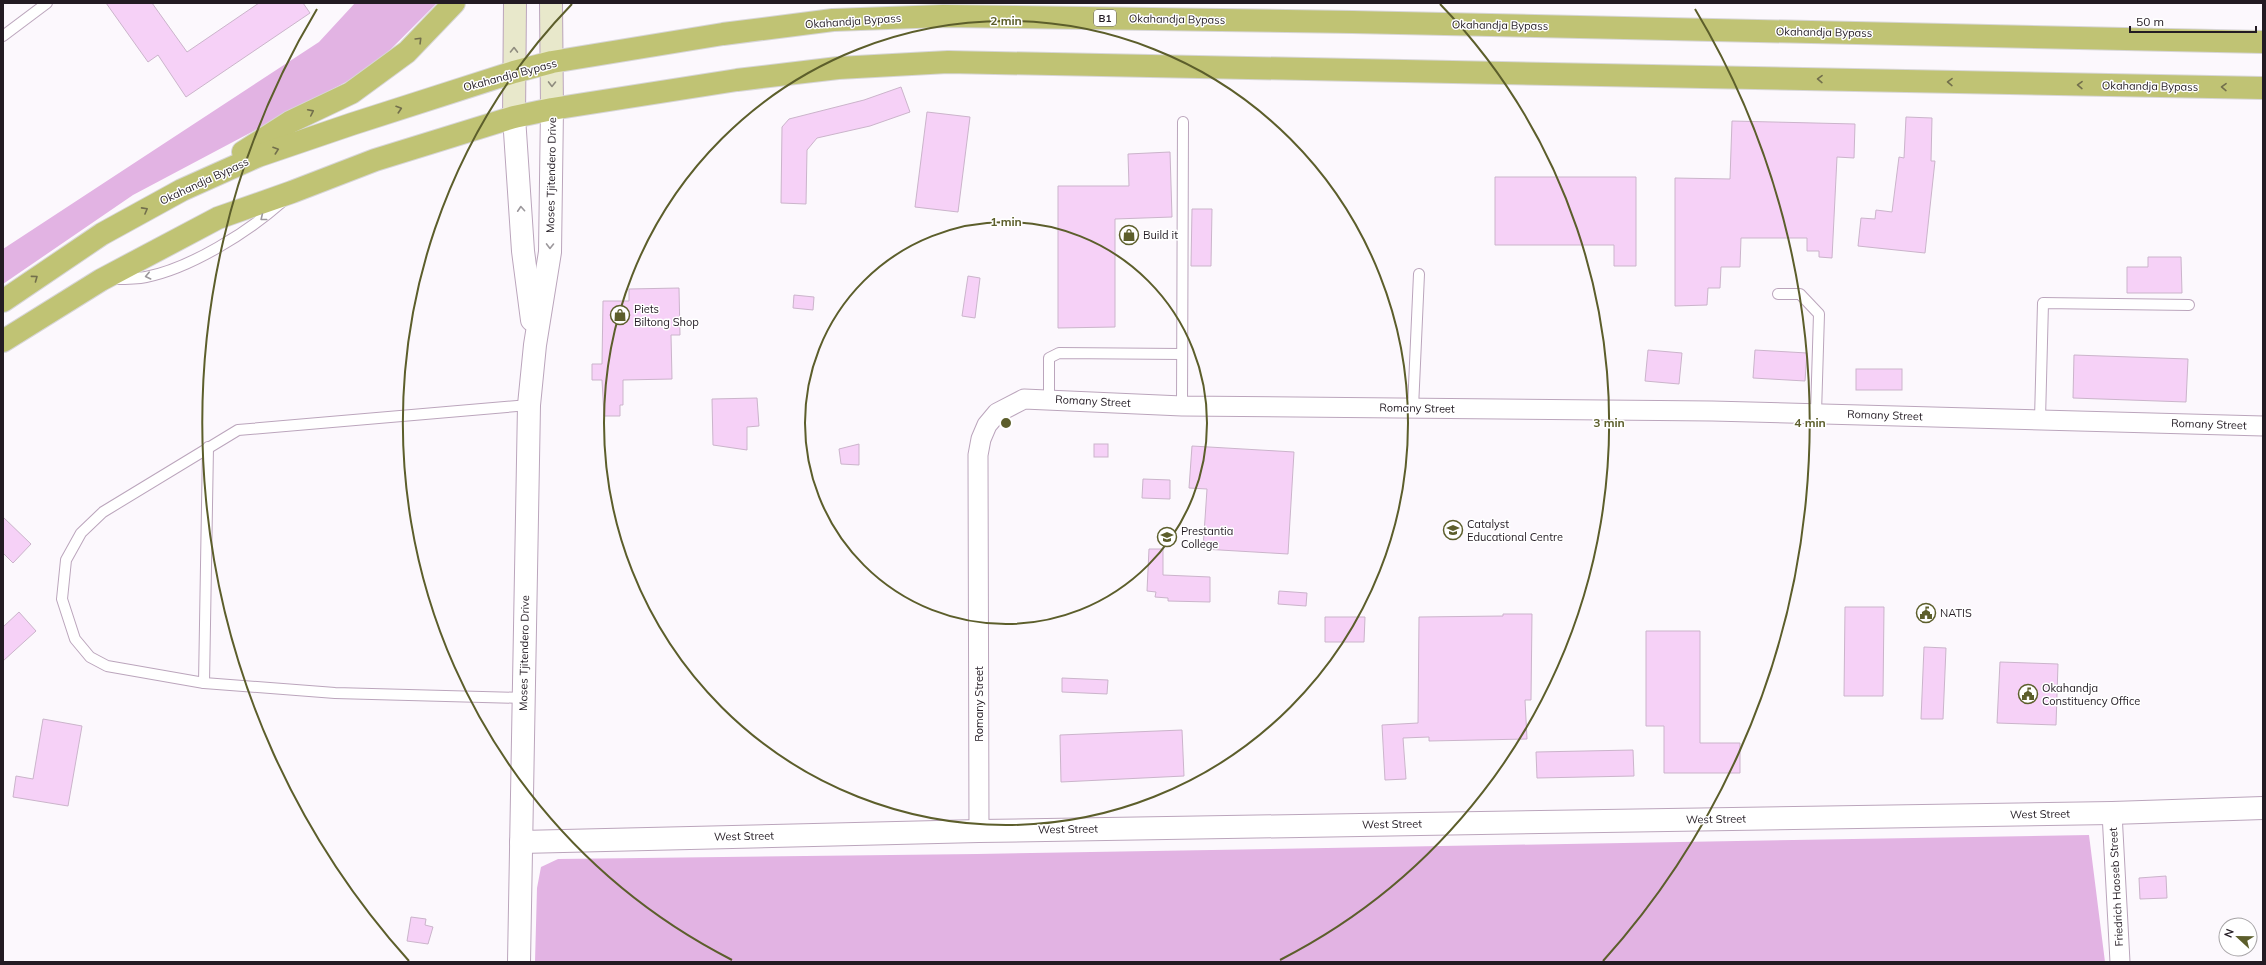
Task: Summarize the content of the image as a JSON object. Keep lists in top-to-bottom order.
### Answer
{
  "streets": {
    "highway": ["B1", "Okahandja Bypass"],
    "main road": ["Moses Tjitendero Drive"],
    "street": ["Romany Street", "West Street", "Friedrich Haoseb Street"]
  },
  "crossings": [
    ["Okahandja Bypass", "Moses Tjitendero Drive"],
    ["Moses Tjitendero Drive", "West Street"],
    ["Romany Street", "West Street"],
    ["West Street", "Friedrich Haoseb Street"]
  ],
  "places": {
    "shop": ["Build it", "Piets Biltong Shop"],
    "school or university": ["Catalyst Educational Centre", "Prestantia College"],
    "public building": ["NATIS", "Okahandja Constituency Office"]
  },
  "scale_bar": "50 m",
  "north": "left",
  "rings": [
    "2 min",
    "1 min",
    "3 min",
    "4 min"
  ]
}
